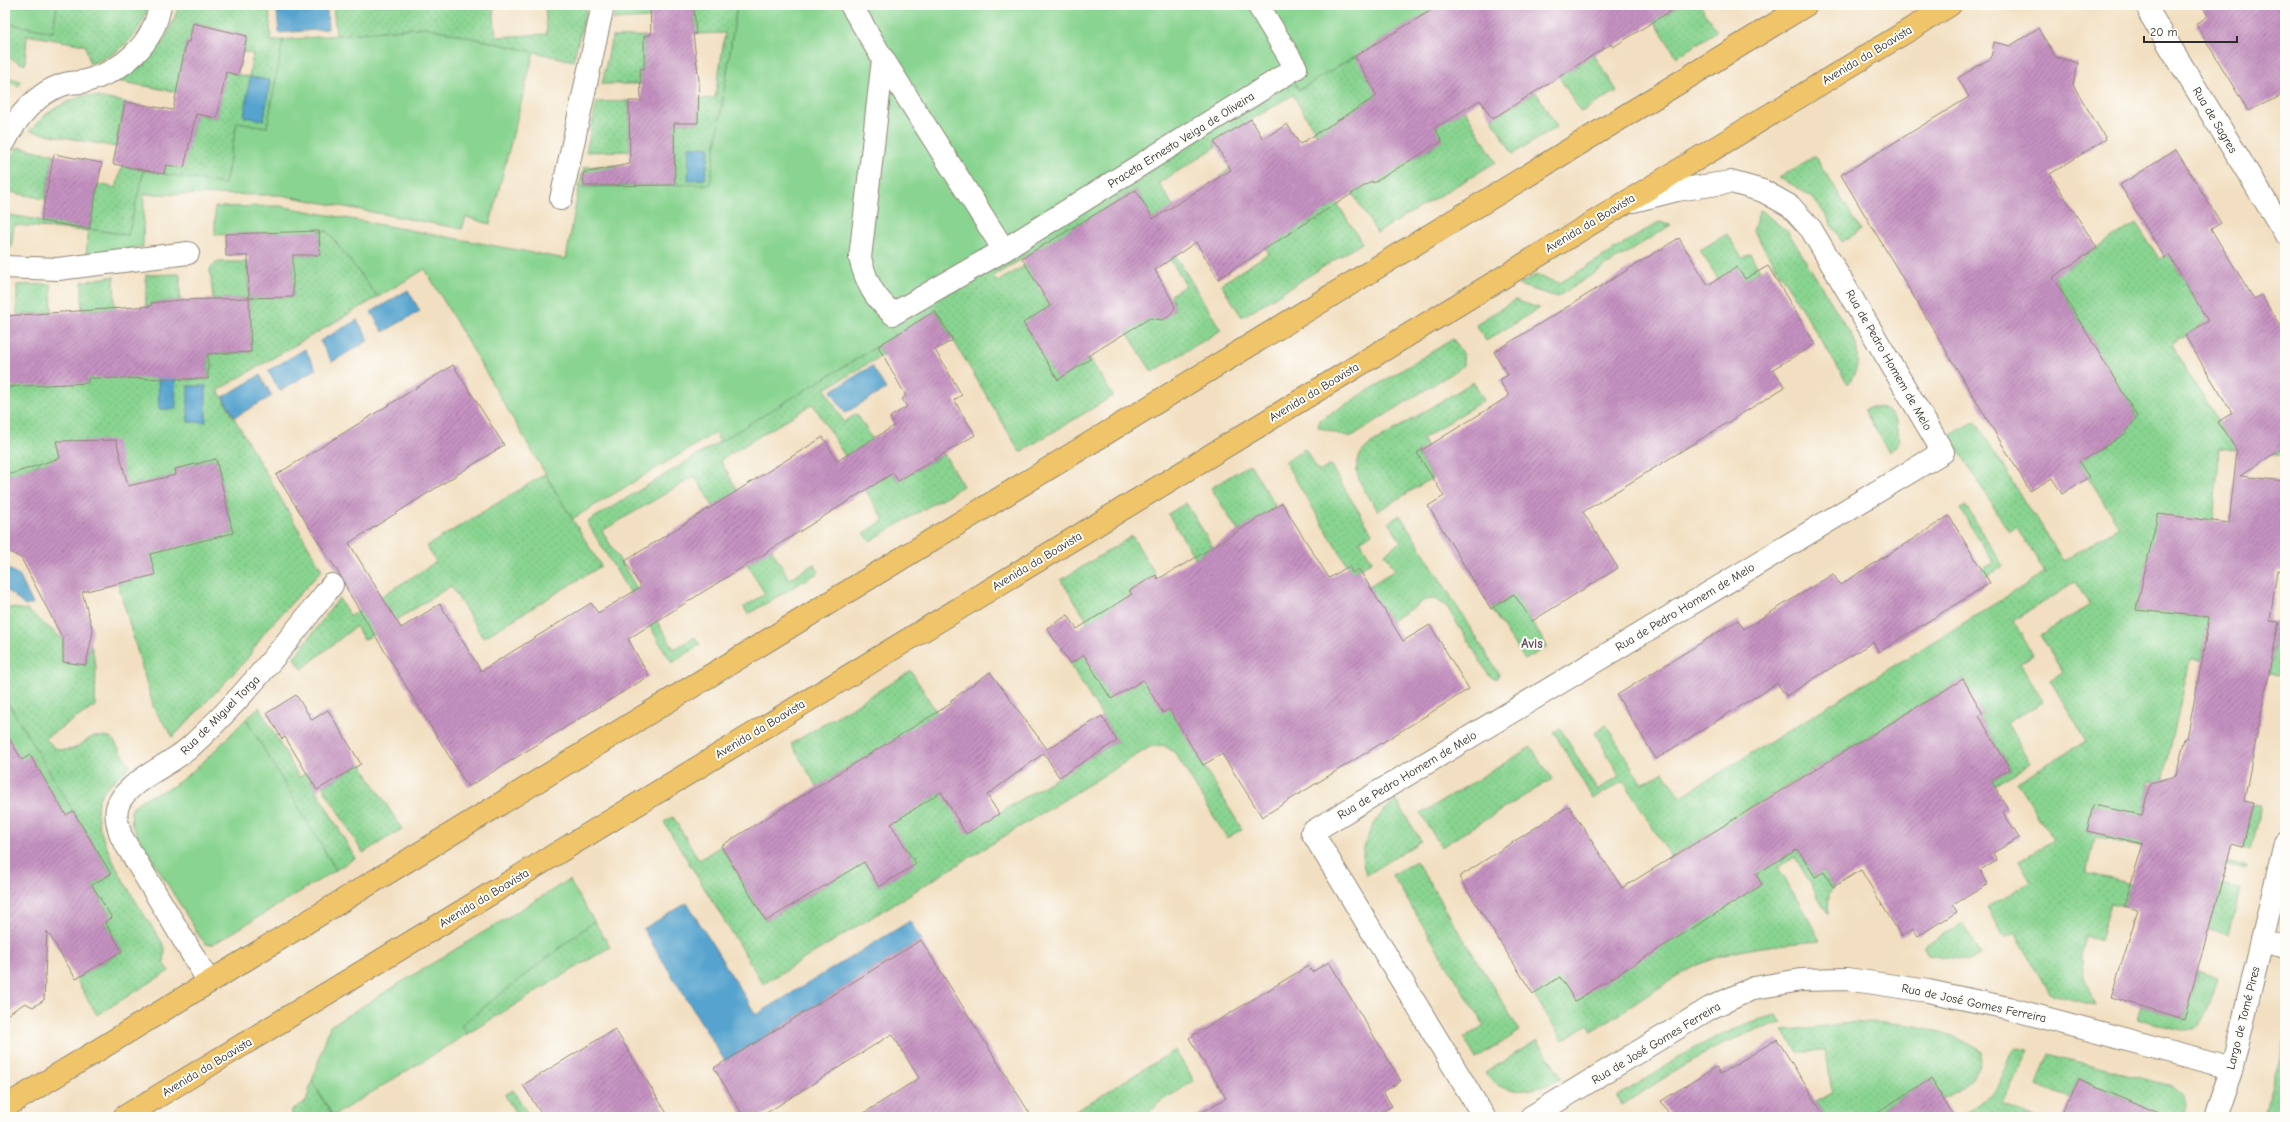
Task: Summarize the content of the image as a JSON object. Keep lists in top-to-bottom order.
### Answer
{
  "streets": {
    "main road": ["Avenida da Boavista"],
    "street": [
      "Rua de Sagres",
      "Praceta Ernesto Veiga de Oliveira",
      "Rua de Pedro Homem de Melo",
      "Rua de Miguel Torga",
      "Rua de José Gomes Ferreira",
      "Largo de Tomé Pires"
    ]
  },
  "crossings": [
    ["Avenida da Boavista", "Rua de Pedro Homem de Melo"],
    ["Rua de José Gomes Ferreira", "Largo de Tomé Pires"]
  ],
  "districts": ["Avis"],
  "scale_bar": "20 m"
}
